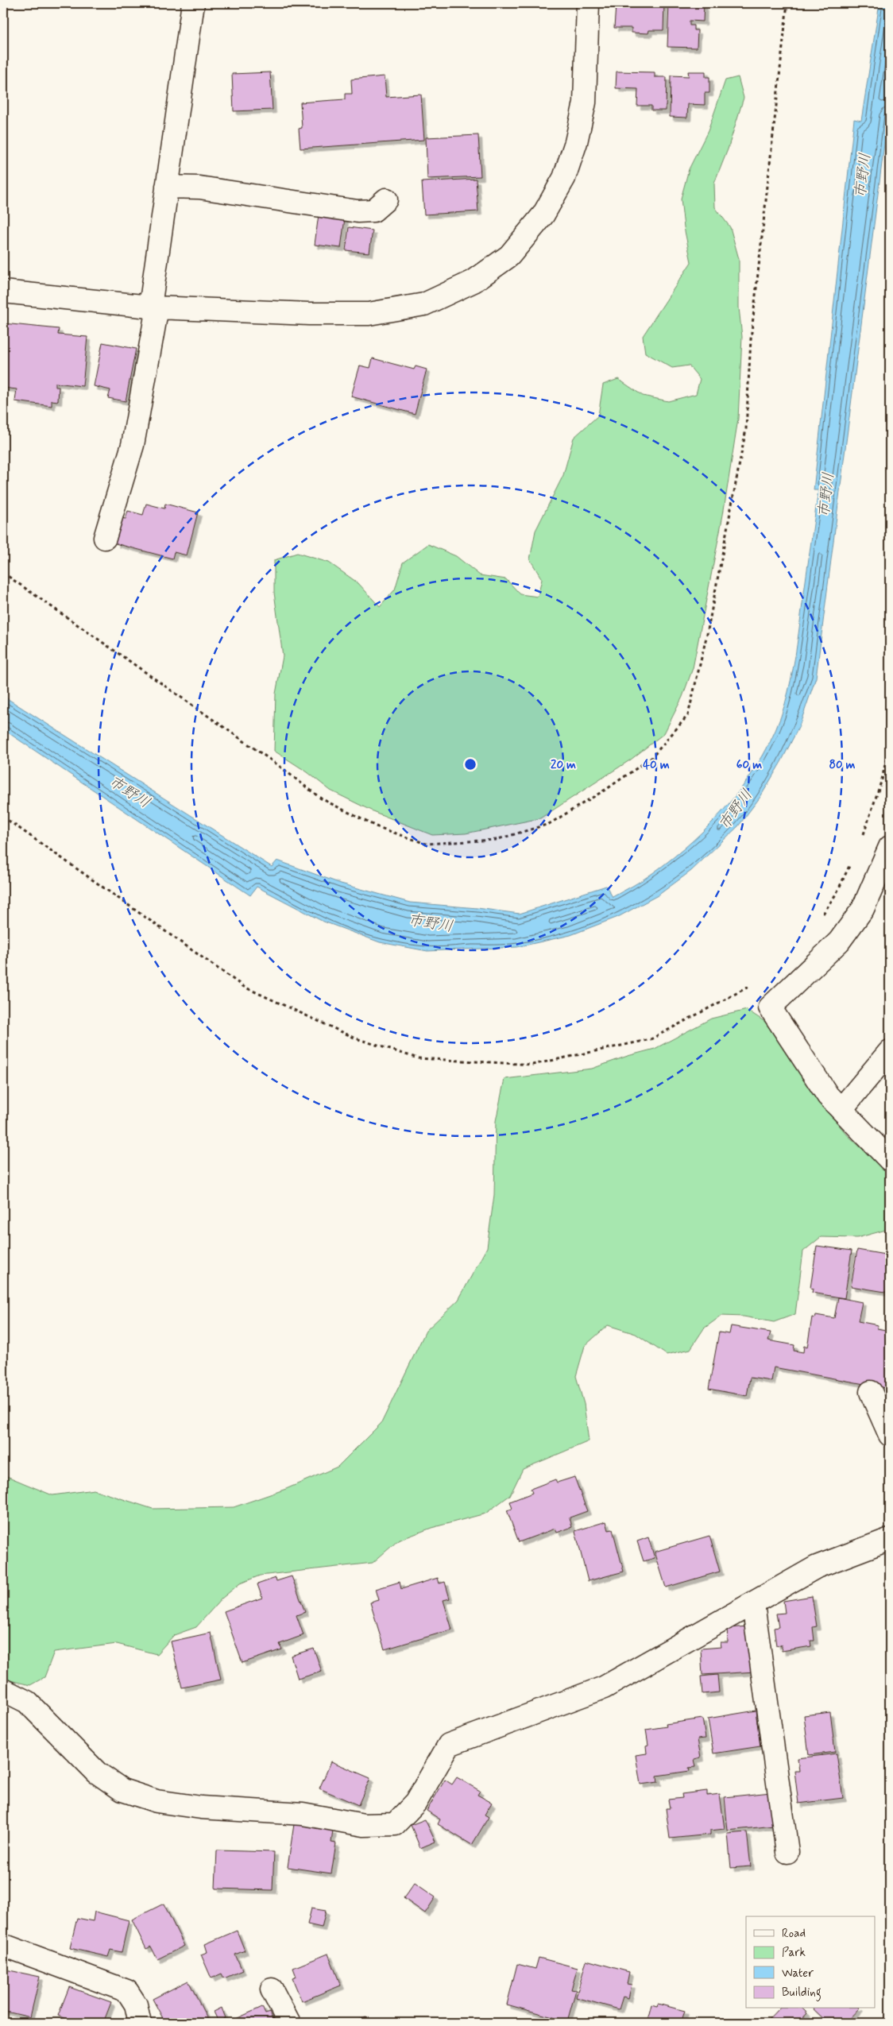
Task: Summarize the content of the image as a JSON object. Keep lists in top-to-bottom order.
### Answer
{
  "water": ["市野川"],
  "legend": [
    "Road",
    "Park",
    "Water",
    "Building"
  ],
  "rings": [
    "20 m",
    "40 m",
    "60 m",
    "80 m"
  ]
}
